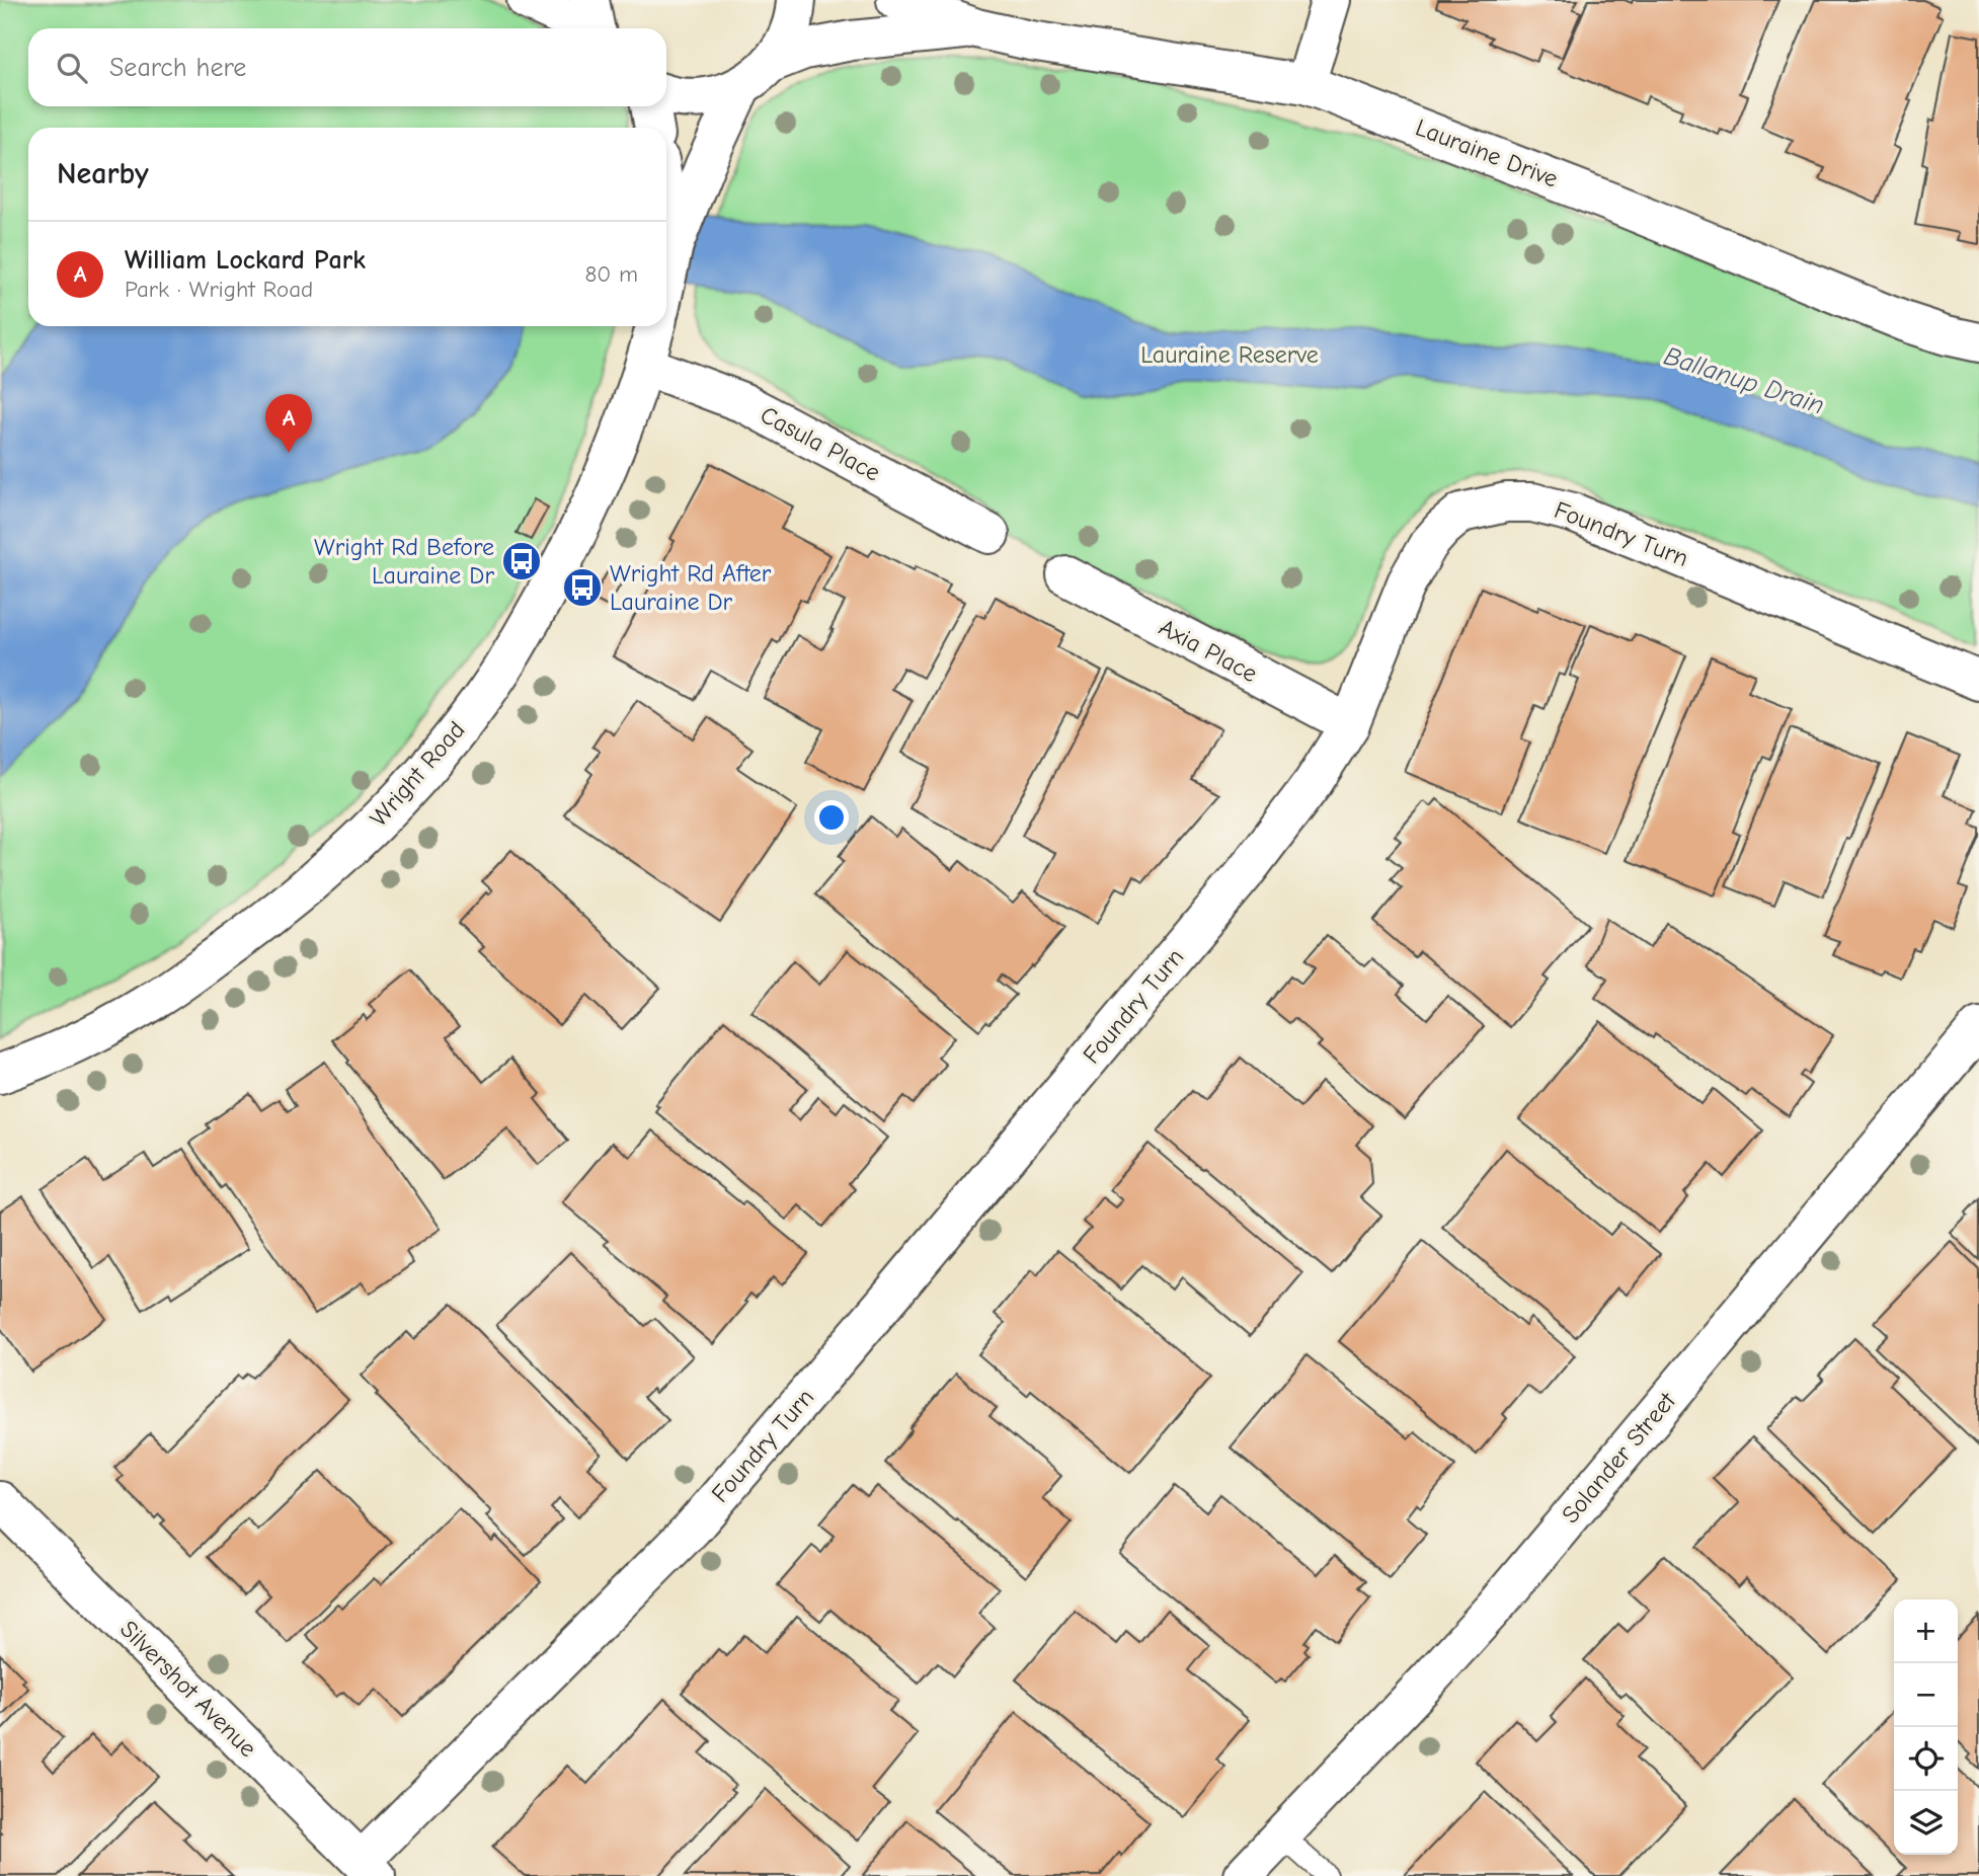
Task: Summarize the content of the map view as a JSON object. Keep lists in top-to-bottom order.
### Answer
{
  "streets": {
    "street": [
      "Lauraine Drive",
      "Casula Place",
      "Foundry Turn",
      "Axia Place",
      "Wright Road",
      "Solander Street",
      "Silvershot Avenue"
    ]
  },
  "crossings": [
    ["Casula Place", "Wright Road"],
    ["Foundry Turn", "Axia Place"],
    ["Foundry Turn", "Silvershot Avenue"]
  ],
  "water": ["Ballanup Drain"],
  "parks": ["Lauraine Reserve"],
  "places": {
    "bus stop": ["Wright Rd Before Lauraine Dr", "Wright Rd After Lauraine Dr"]
  },
  "page": {
    "search": "Search here",
    "heading": "Nearby",
    "list": [
      {
        "mark": "A",
        "name": "William Lockard Park",
        "note": "Park · Wright Road",
        "value": "80 m"
      }
    ],
    "pins": "A",
    "map_buttons": ["+", "−"]
  }
}
